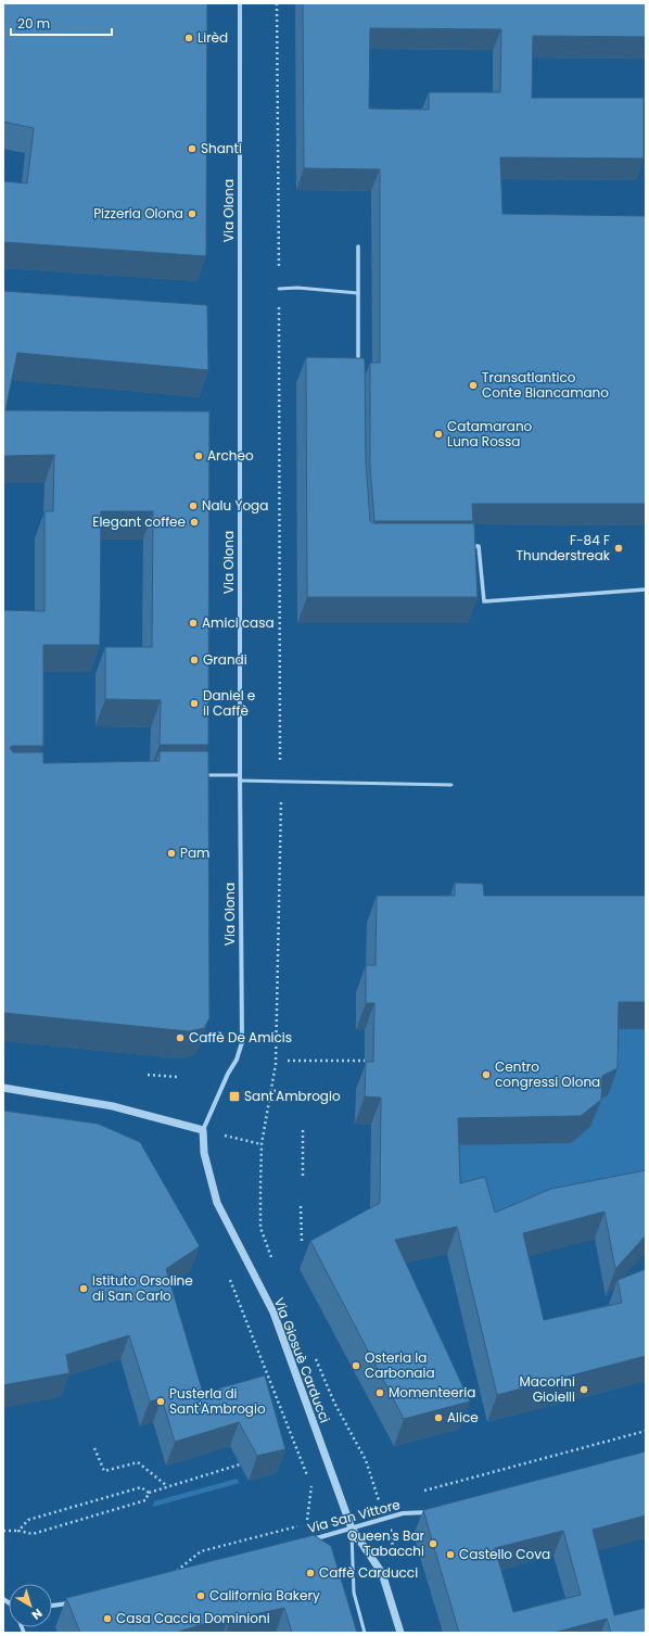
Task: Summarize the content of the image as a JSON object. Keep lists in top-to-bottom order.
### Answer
{
  "streets": {
    "street": ["Via Olona", "Via Giosuè Carducci", "Via San Vittore"]
  },
  "crossings": [
    ["Via Olona", "Via Giosuè Carducci"],
    ["Via Giosuè Carducci", "Via San Vittore"]
  ],
  "places": {
    "other": [
      "Lirèd",
      "Shanti",
      "Pizzeria Olona",
      "Transatlantico Conte Biancamano",
      "Catamarano Luna Rossa",
      "Archeo",
      "Nalu Yoga",
      "Elegant coffee",
      "F-84 F Thunderstreak",
      "Amici casa",
      "Grandi",
      "Daniel e il Caffè",
      "Pam",
      "Caffè De Amicis",
      "Centro congressi Olona",
      "Istituto Orsoline di San Carlo",
      "Osteria la Carbonaia",
      "Macorini Gioielli",
      "Momenteeria",
      "Pusterla di Sant'Ambrogio",
      "Alice",
      "Queen's Bar Tabacchi",
      "Castello Cova",
      "Caffè Carducci",
      "California Bakery",
      "Casa Caccia Dominioni"
    ],
    "transit": ["Sant'Ambrogio"]
  },
  "scale_bar": "20 m",
  "north": "bottom right"
}
